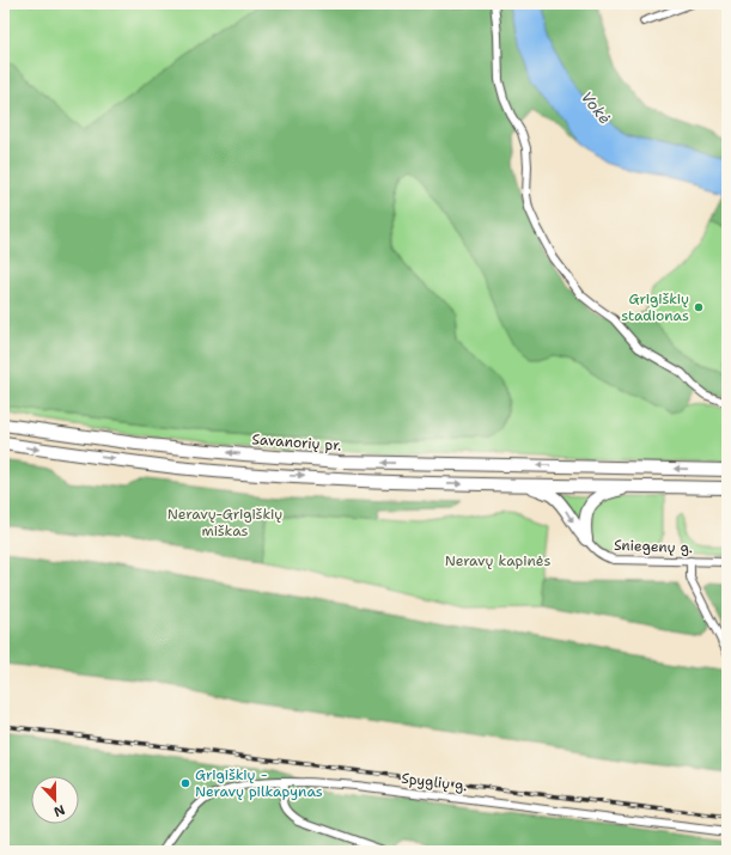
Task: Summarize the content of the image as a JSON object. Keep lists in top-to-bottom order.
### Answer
{
  "streets": {
    "highway": ["Savanorių pr."],
    "street": ["Sniegenų g.", "Spyglių g."]
  },
  "water": ["Vokė"],
  "parks": ["Neravų-Grigiškių miškas", "Neravų kapinės"],
  "places": ["Grigiškių stadionas", "Grigiškių - Neravų pilkapynas"],
  "north": "bottom"
}
